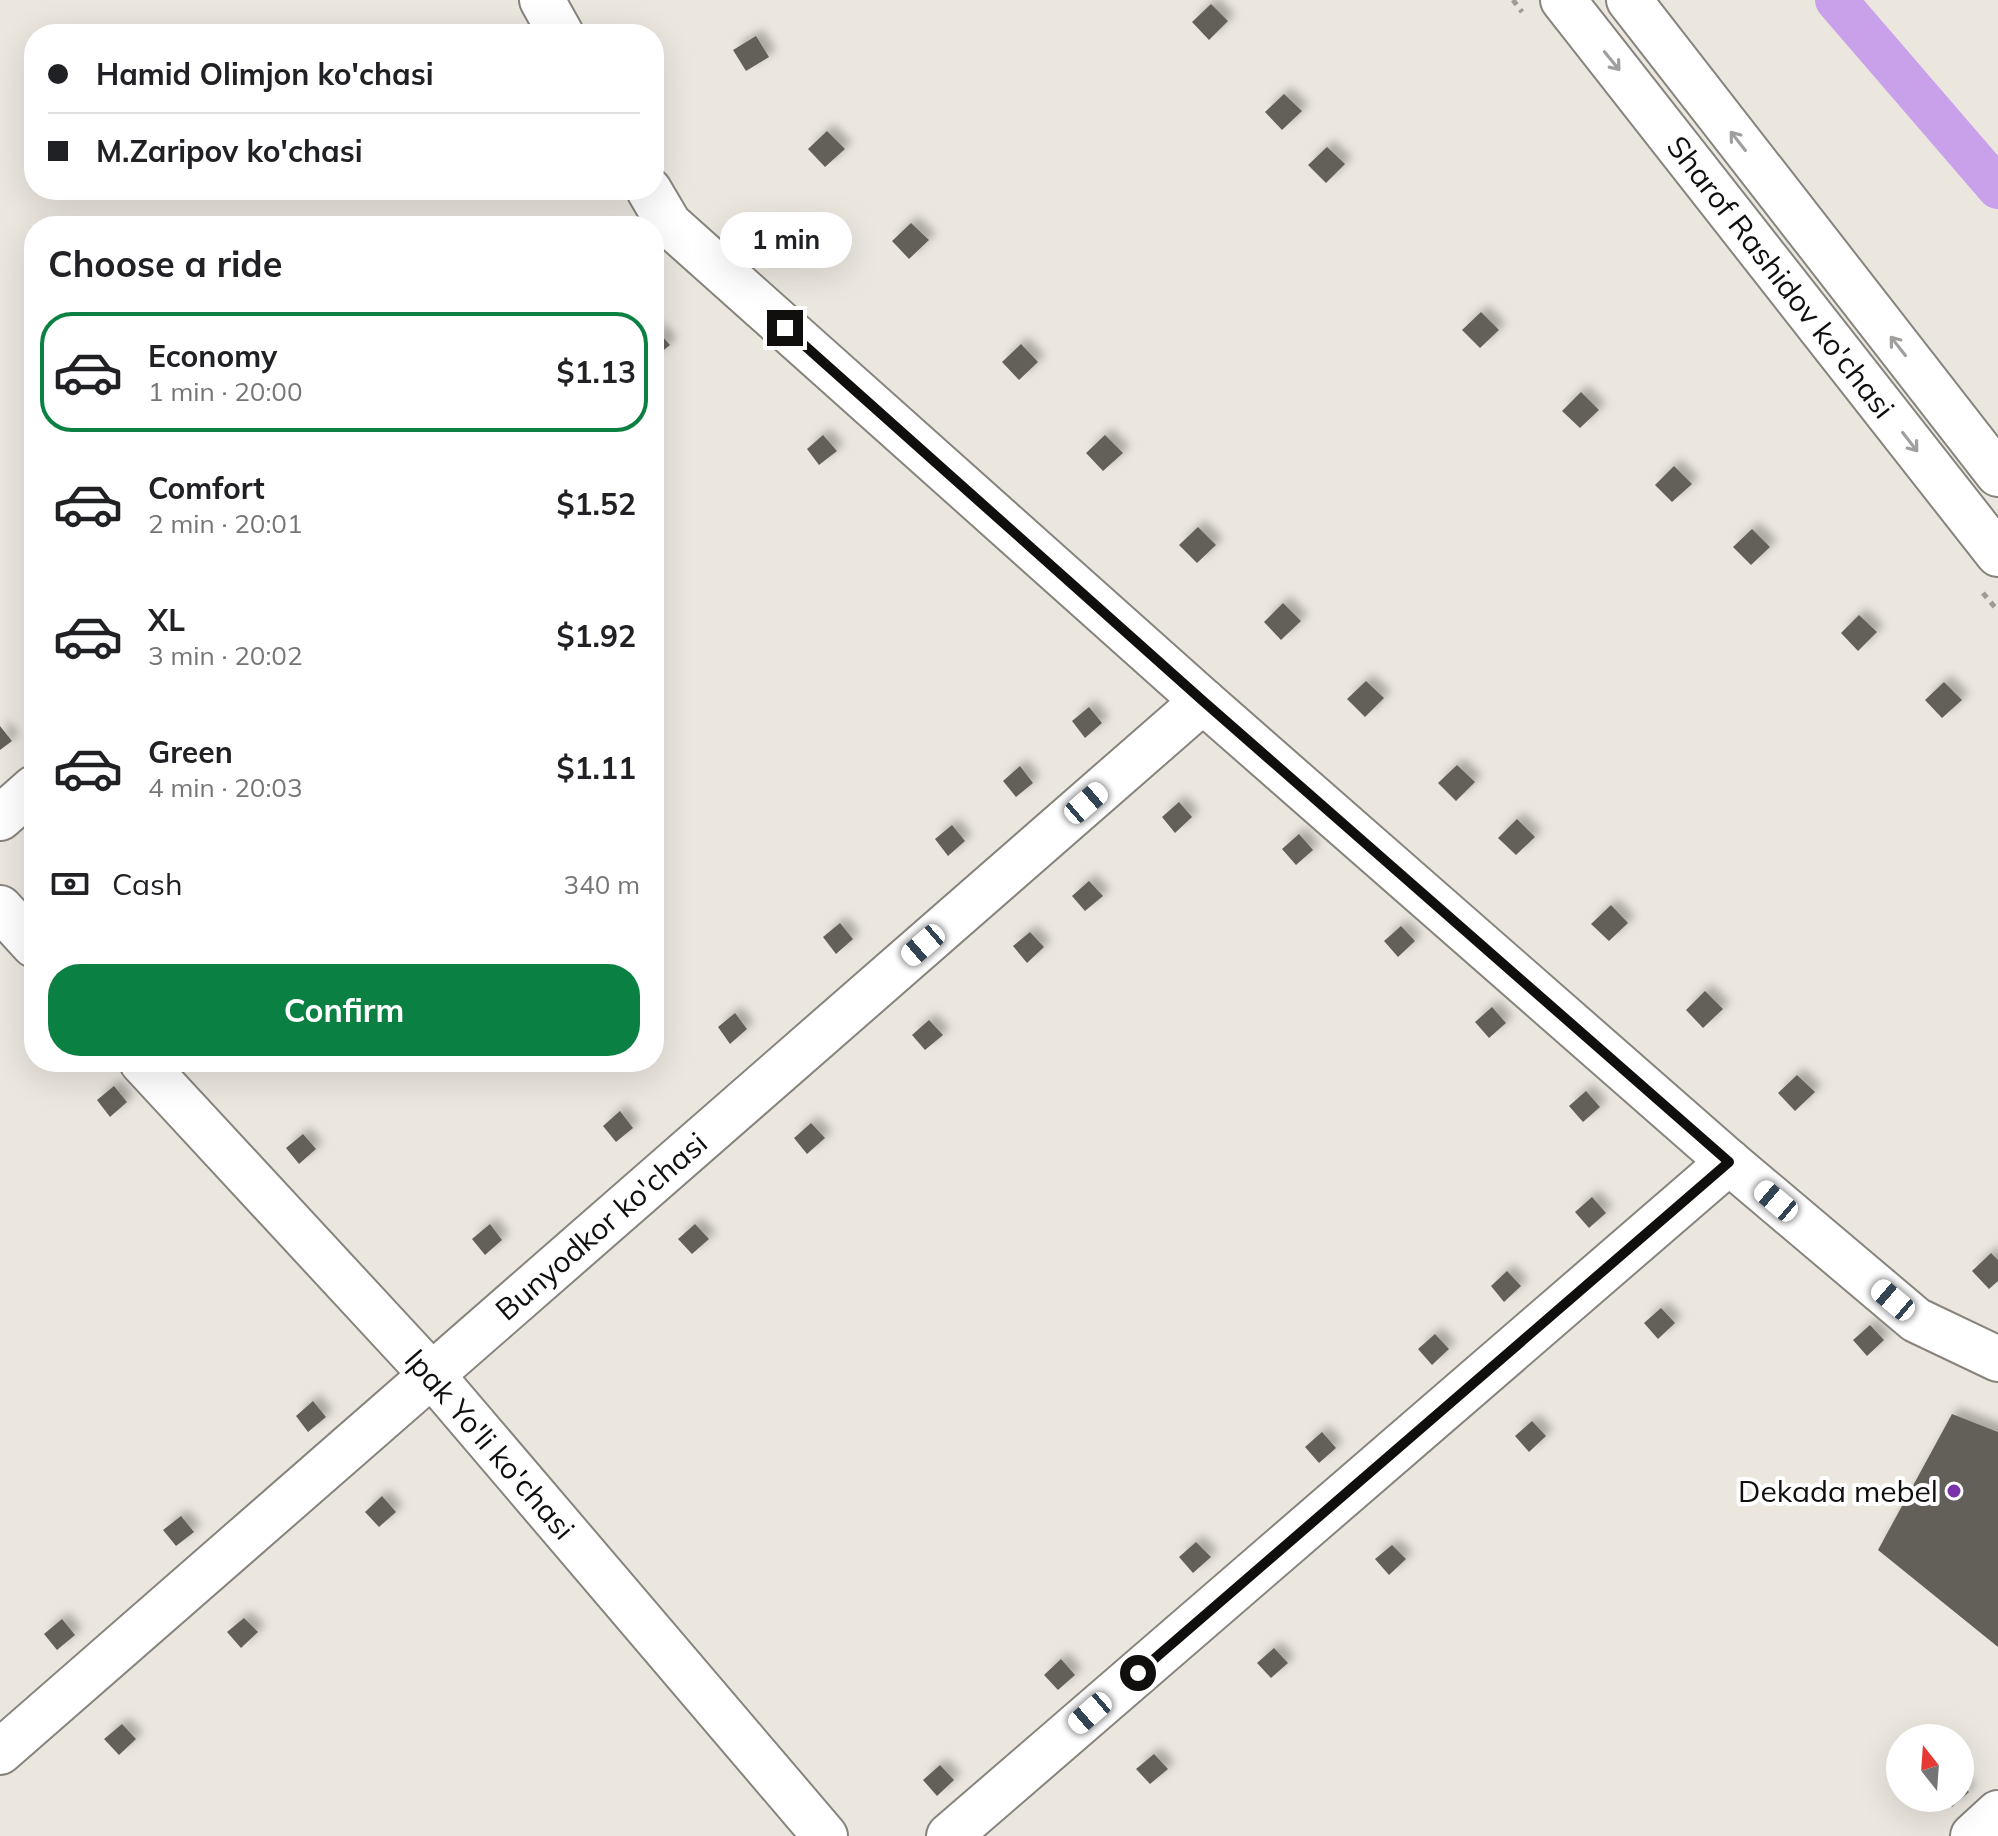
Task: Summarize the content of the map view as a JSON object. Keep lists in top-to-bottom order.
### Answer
{
  "streets": {
    "street": ["Sharof Rashidov ko'chasi", "Bunyodkor ko'chasi", "Ipak Yo'li ko'chasi"]
  },
  "crossings": [
    ["Bunyodkor ko'chasi", "Ipak Yo'li ko'chasi"]
  ],
  "places": ["Dekada mebel"],
  "north": "top",
  "page": {
    "banner": ["Hamid Olimjon ko'chasi", "M.Zaripov ko'chasi"],
    "bubble": "1 min",
    "heading": "Choose a ride",
    "list": [
      {
        "name": "Economy",
        "note": "1 min · 20:00",
        "value": "$1.13"
      },
      {
        "name": "Comfort",
        "note": "2 min · 20:01",
        "value": "$1.52"
      },
      {
        "name": "XL",
        "note": "3 min · 20:02",
        "value": "$1.92"
      },
      {
        "name": "Green",
        "note": "4 min · 20:03",
        "value": "$1.11"
      }
    ],
    "pay": ["Cash", "340 m"],
    "buttons": "Confirm"
  }
}
